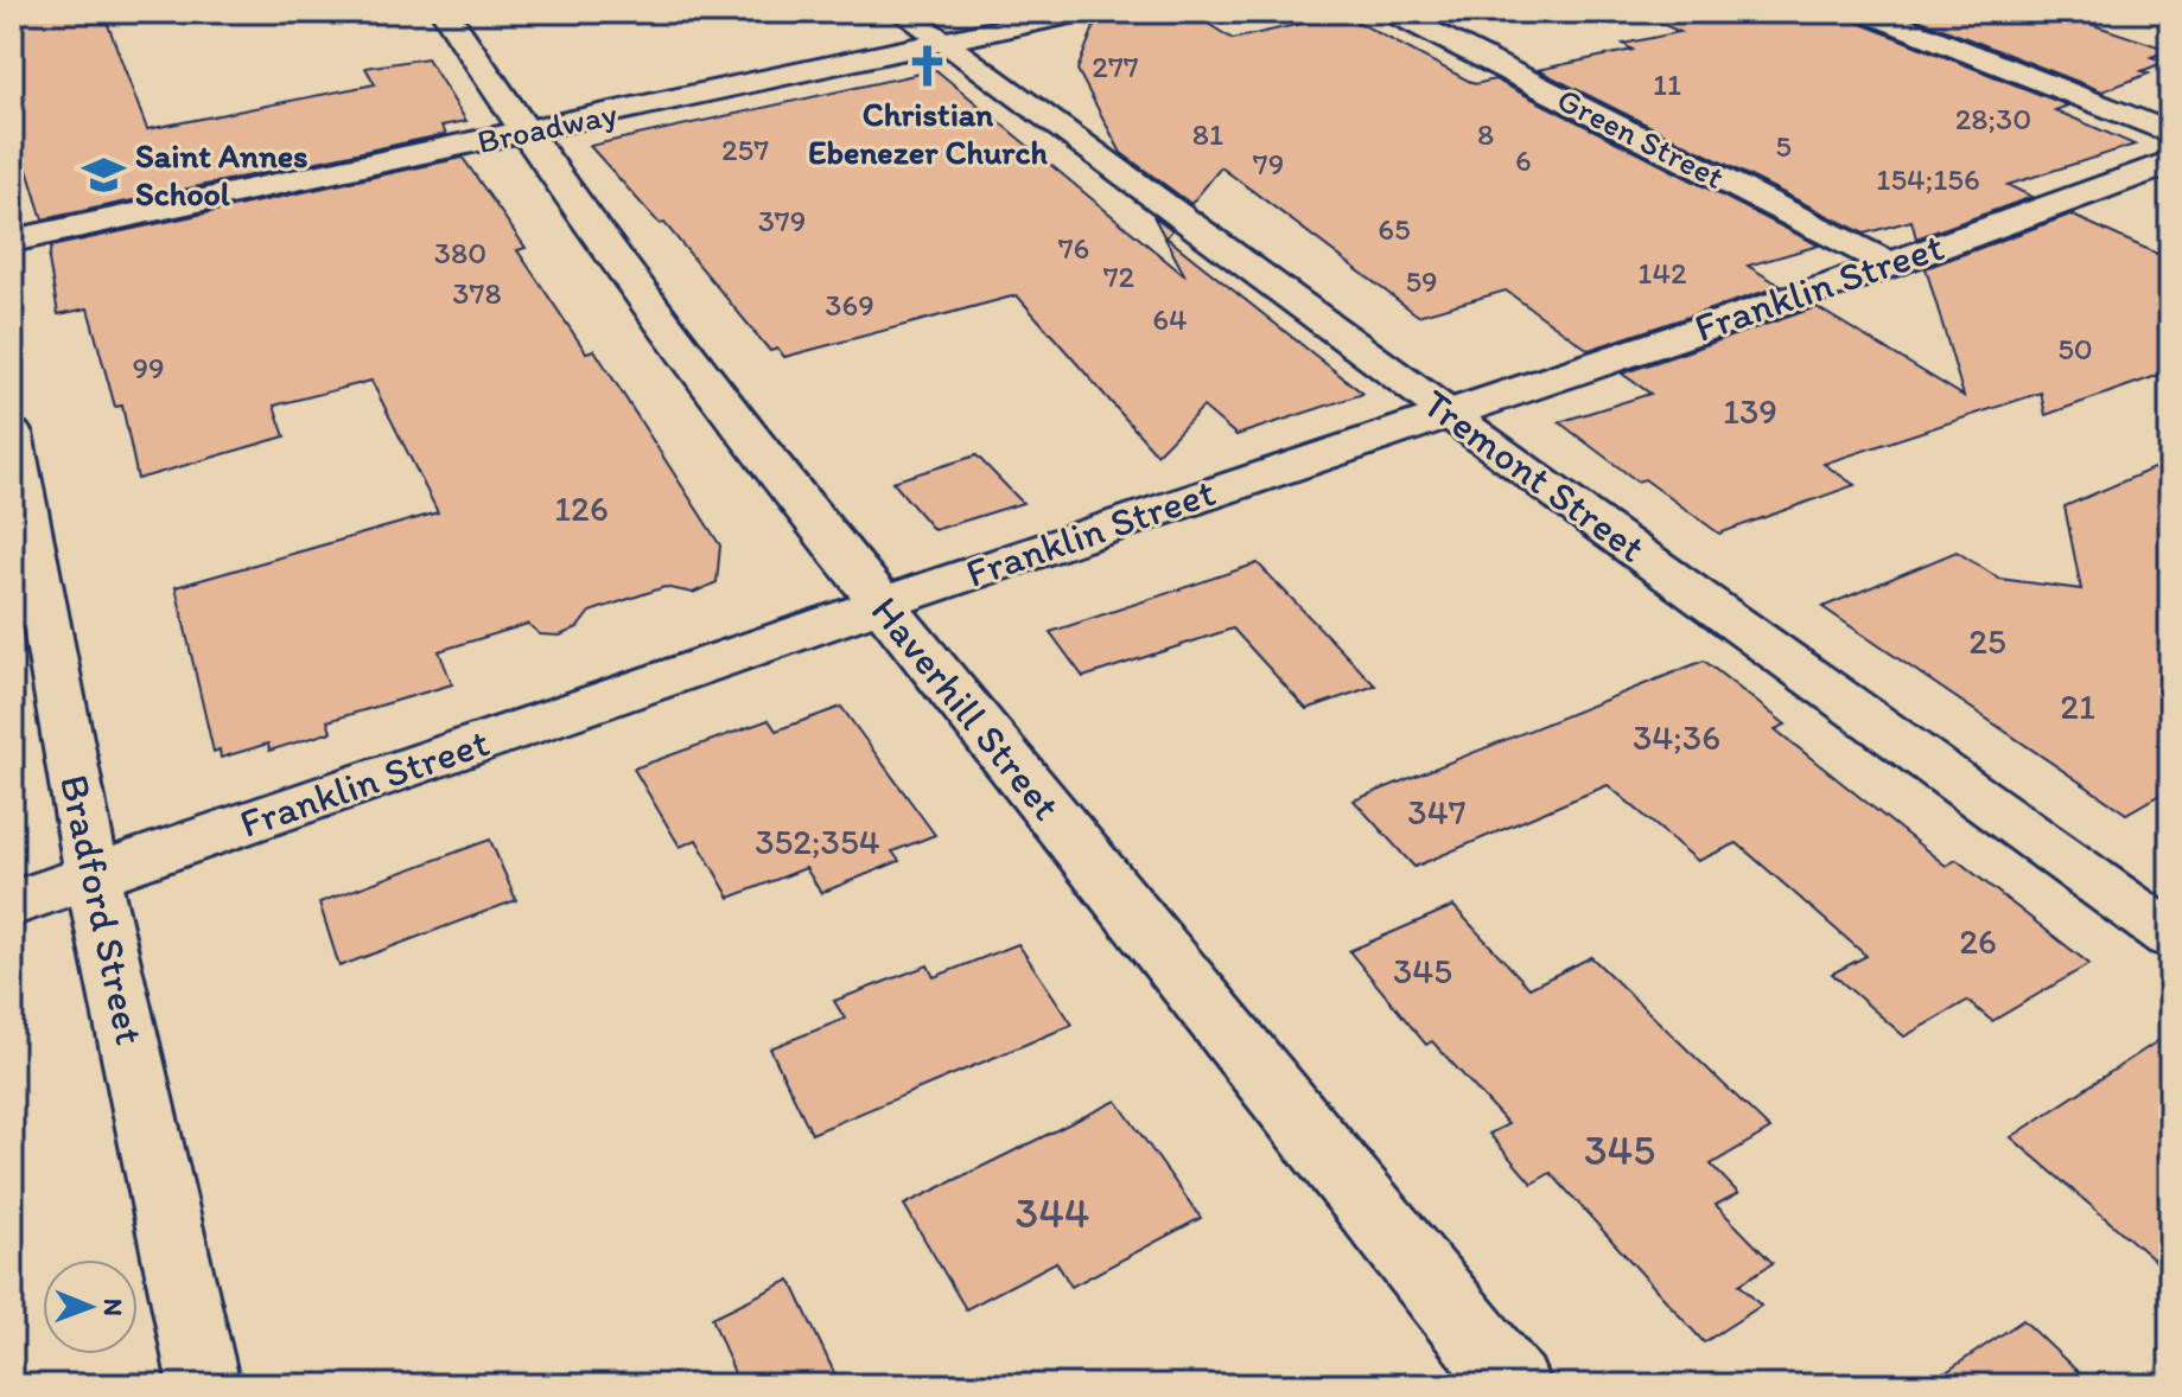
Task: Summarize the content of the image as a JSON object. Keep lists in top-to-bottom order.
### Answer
{
  "streets": {
    "main road": ["Broadway", "Franklin Street", "Haverhill Street"],
    "street": ["Green Street", "Tremont Street", "Bradford Street"]
  },
  "crossings": [
    ["Broadway", "Tremont Street"],
    ["Broadway", "Haverhill Street"],
    ["Green Street", "Franklin Street"],
    ["Franklin Street", "Tremont Street"],
    ["Franklin Street", "Haverhill Street"],
    ["Franklin Street", "Bradford Street"]
  ],
  "places": {
    "church": ["Christian Ebenezer Church"],
    "school or university": ["Saint Annes School"]
  },
  "house_numbers": [
    "277",
    "11",
    "28;30",
    "81",
    "8",
    "5",
    "257",
    "6",
    "79",
    "154;156",
    "379",
    "65",
    "76",
    "380",
    "142",
    "72",
    "59",
    "378",
    "369",
    "64",
    "50",
    "99",
    "139",
    "126",
    "25",
    "21",
    "34;36",
    "347",
    "352;354",
    "26",
    "345",
    "345",
    "344"
  ],
  "north": "right"
}
